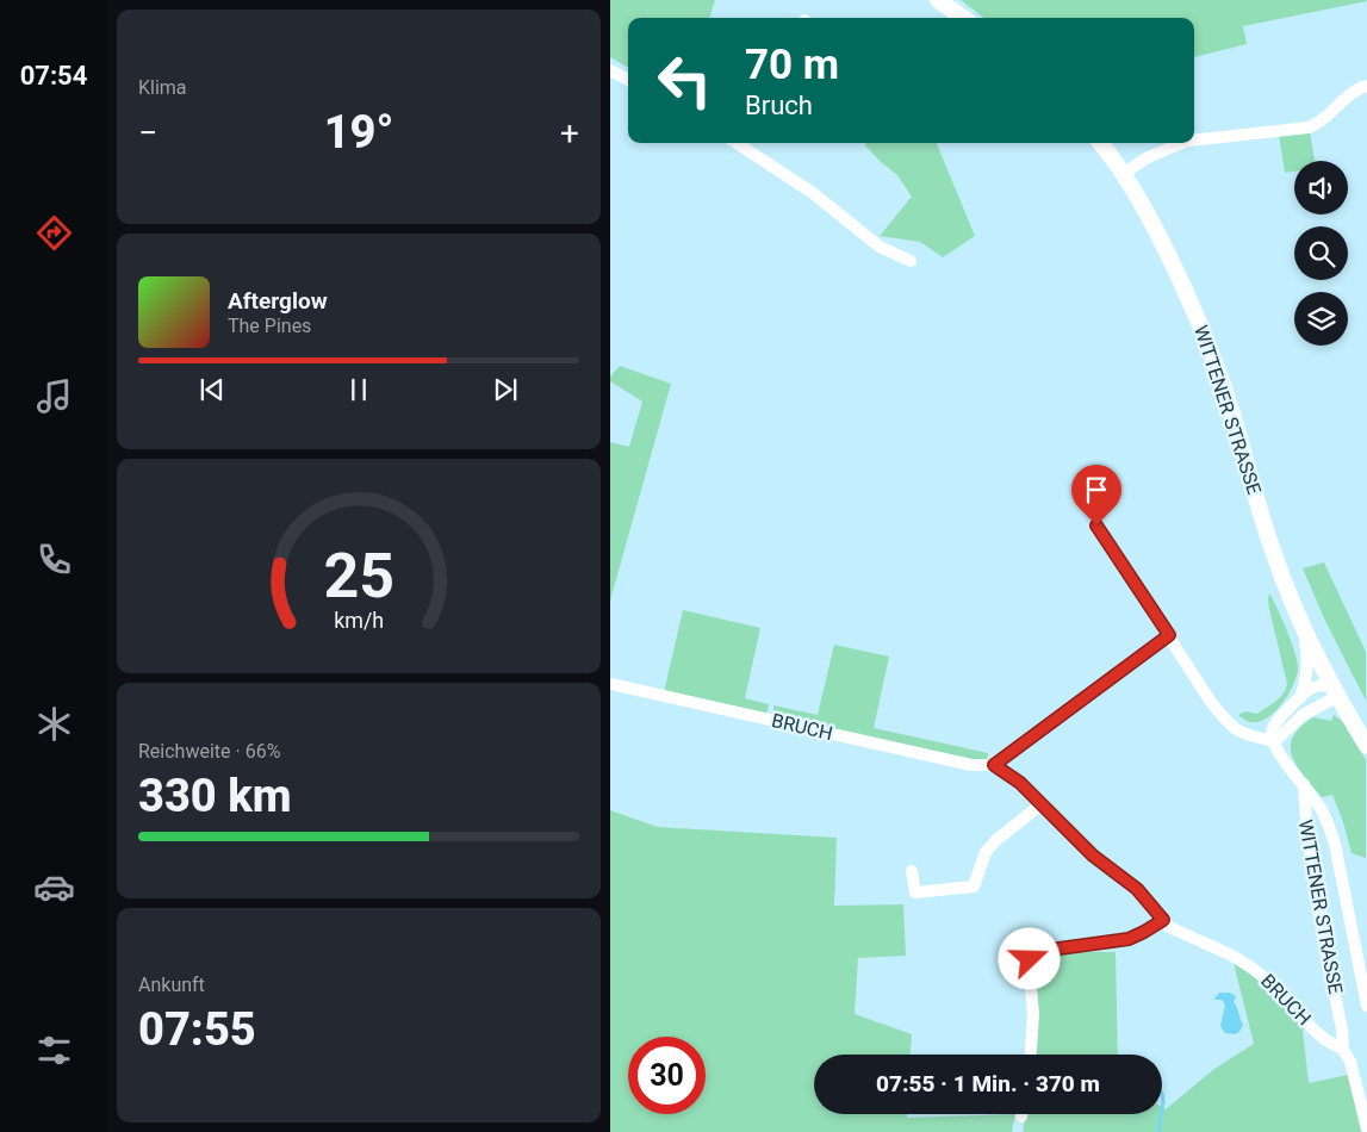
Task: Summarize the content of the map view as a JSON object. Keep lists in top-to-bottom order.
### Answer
{
  "streets": {
    "main road": ["WITTENER STRASSE"],
    "street": ["BRUCH"]
  },
  "crossings": [
    ["WITTENER STRASSE", "BRUCH"]
  ],
  "page": {
    "tabs": "07:54",
    "tile": [
      "Klima",
      ["Reichweite · 66%", "330 km"],
      ["Ankunft", "07:55"]
    ],
    "turn": ["70 m", "Bruch"],
    "heat": ["−", "19°", "+"],
    "song": ["Afterglow", "The Pines"],
    "limit": "30",
    "trip": "07:55 · 1 Min. · 370 m",
    "gauge": ["25", "km/h"]
  }
}
